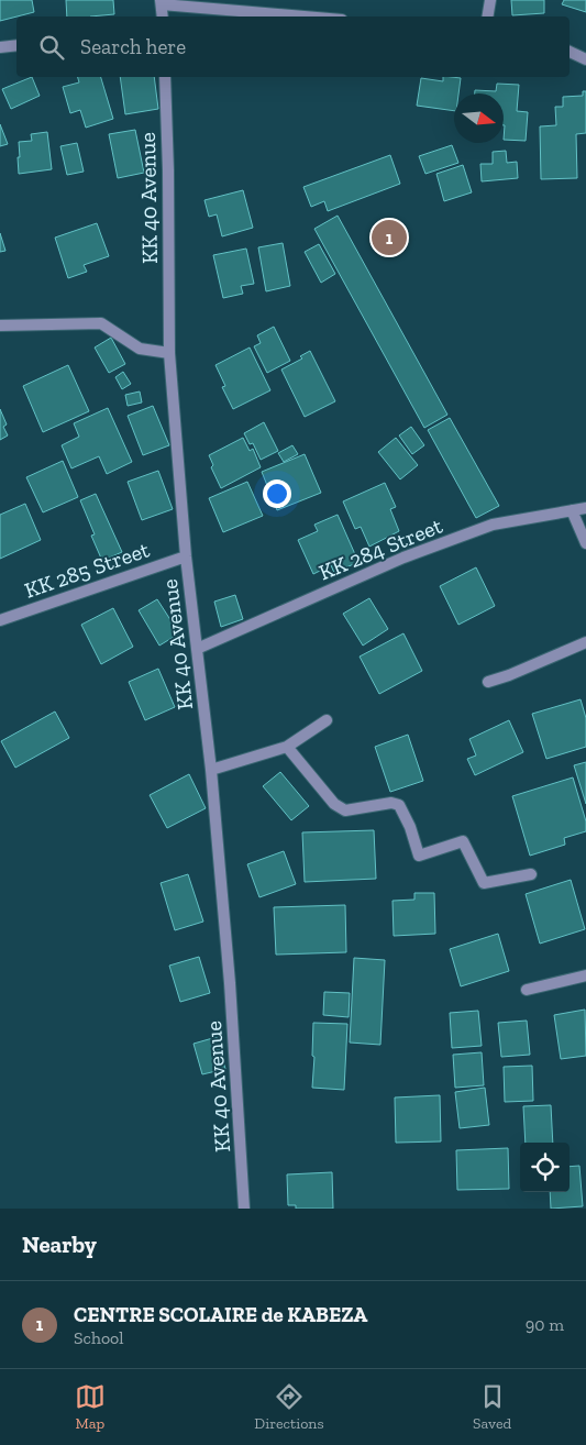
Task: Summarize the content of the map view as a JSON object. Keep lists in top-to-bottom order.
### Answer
{
  "streets": {
    "street": ["KK 40 Avenue", "KK 284 Street", "KK 285 Street"]
  },
  "crossings": [
    ["KK 40 Avenue", "KK 284 Street"],
    ["KK 40 Avenue", "KK 285 Street"]
  ],
  "north": "right",
  "page": {
    "search": "Search here",
    "pins": "1",
    "heading": "Nearby",
    "list": [
      {
        "mark": "1",
        "name": "CENTRE SCOLAIRE de KABEZA",
        "note": "School",
        "value": "90 m"
      }
    ],
    "nav": ["Map", "Directions", "Saved"]
  }
}
